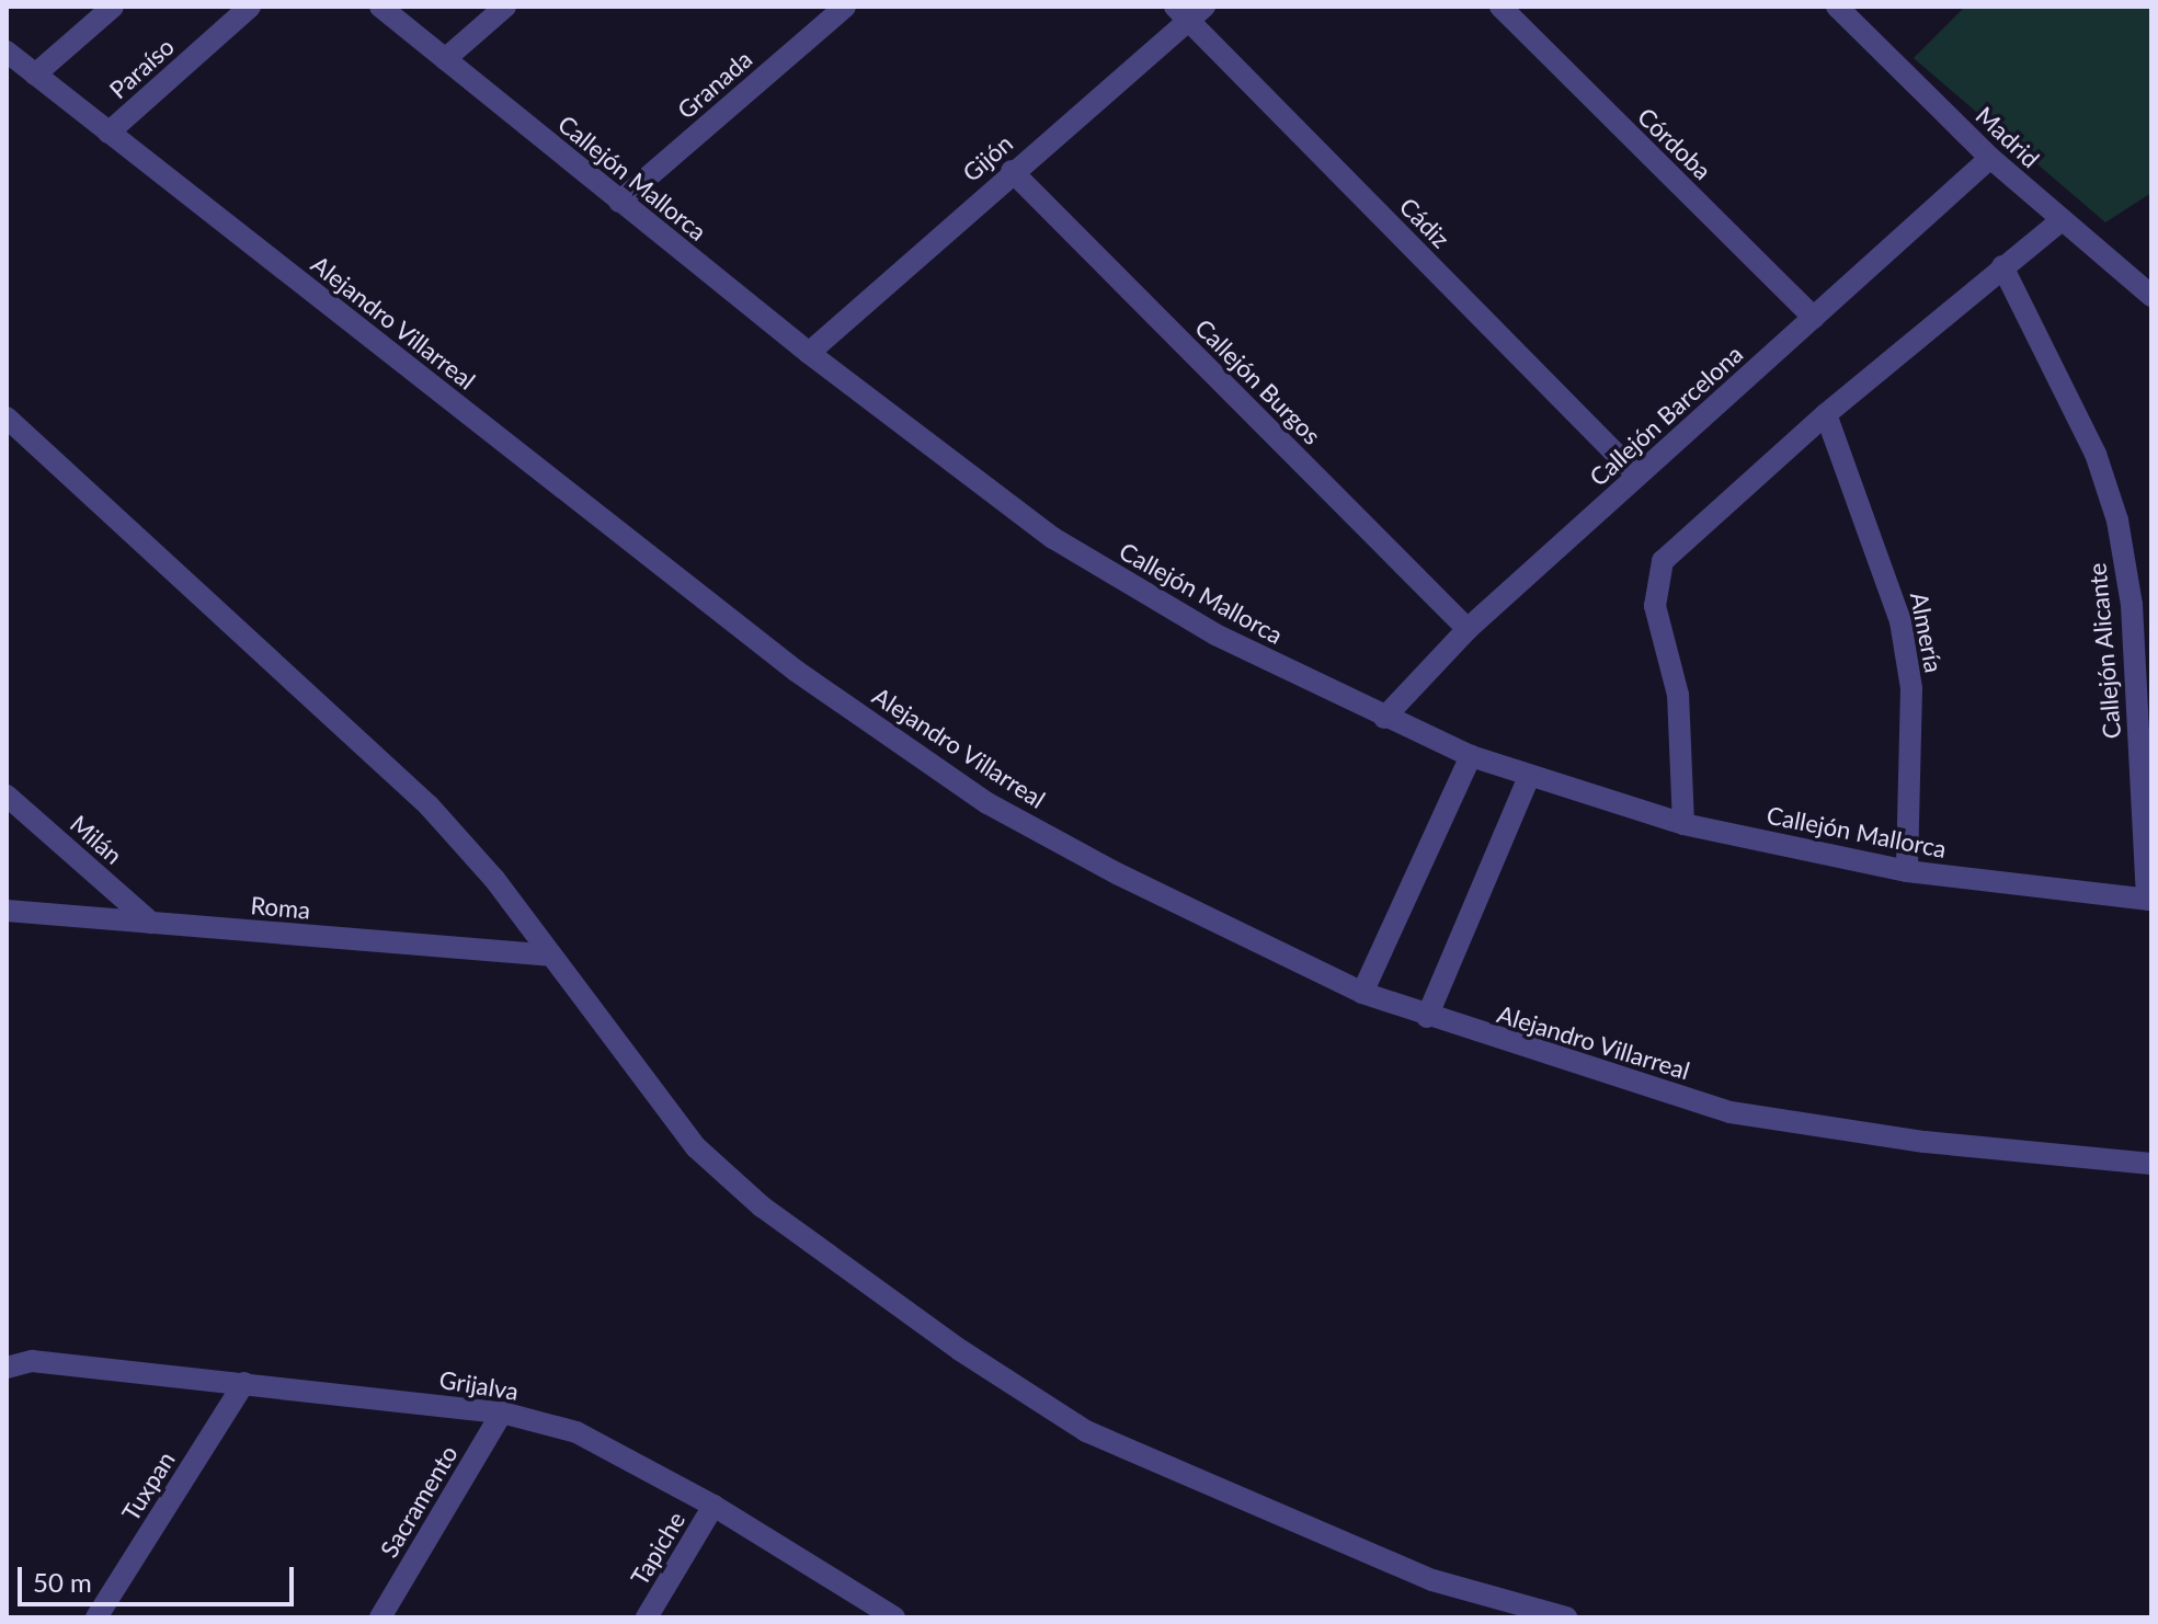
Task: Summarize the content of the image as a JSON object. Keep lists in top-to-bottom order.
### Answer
{
  "streets": {
    "street": [
      "Paraíso",
      "Granada",
      "Madrid",
      "Córdoba",
      "Gijón",
      "Callejón Mallorca",
      "Cádiz",
      "Alejandro Villarreal",
      "Callejón Burgos",
      "Callejón Barcelona",
      "Almería",
      "Callejón Alicante",
      "Milán",
      "Roma",
      "Grijalva",
      "Tuxpan",
      "Sacramento",
      "Tapiche"
    ]
  },
  "crossings": [
    ["Paraíso", "Alejandro Villarreal"],
    ["Granada", "Callejón Mallorca"],
    ["Madrid", "Callejón Barcelona"],
    ["Córdoba", "Callejón Barcelona"],
    ["Gijón", "Callejón Mallorca"],
    ["Gijón", "Cádiz"],
    ["Gijón", "Callejón Burgos"],
    ["Callejón Mallorca", "Callejón Barcelona"],
    ["Callejón Mallorca", "Almería"],
    ["Callejón Mallorca", "Callejón Alicante"],
    ["Cádiz", "Callejón Barcelona"],
    ["Callejón Burgos", "Callejón Barcelona"],
    ["Milán", "Roma"],
    ["Grijalva", "Tuxpan"],
    ["Grijalva", "Sacramento"],
    ["Grijalva", "Tapiche"]
  ],
  "scale_bar": "50 m"
}
